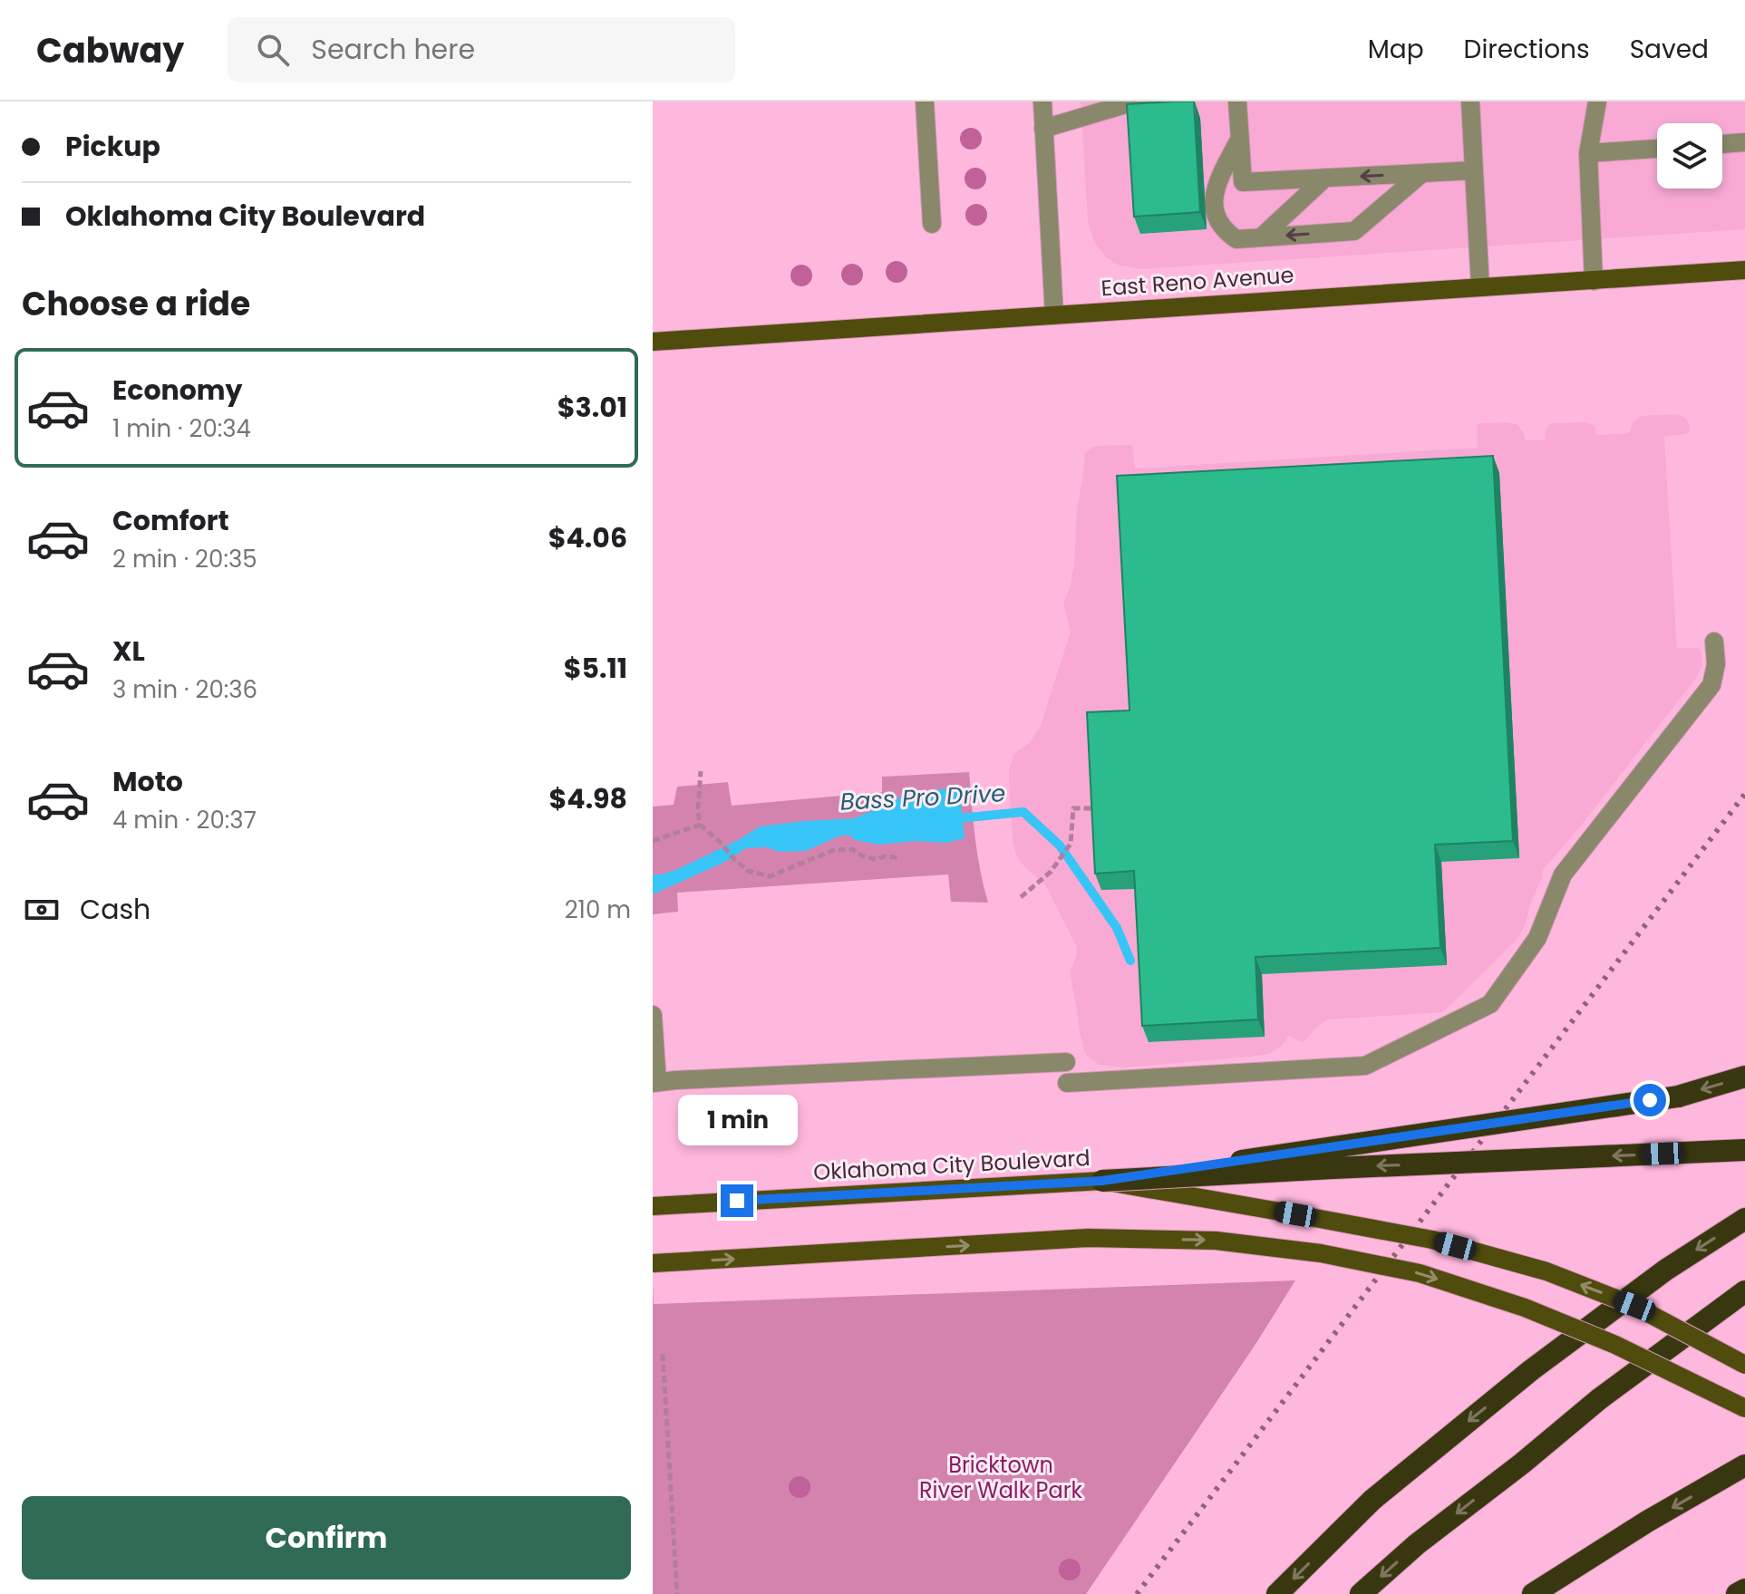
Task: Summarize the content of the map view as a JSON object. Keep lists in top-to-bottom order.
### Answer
{
  "streets": {
    "main road": ["East Reno Avenue", "Oklahoma City Boulevard"]
  },
  "water": ["Bass Pro Drive"],
  "parks": ["Bricktown River Walk Park"],
  "page": {
    "header": "Cabway",
    "search": "Search here",
    "nav": ["Map", "Directions", "Saved"],
    "banner": ["Pickup", "Oklahoma City Boulevard"],
    "heading": "Choose a ride",
    "list": [
      {
        "name": "Economy",
        "note": "1 min · 20:34",
        "value": "$3.01"
      },
      {
        "name": "Comfort",
        "note": "2 min · 20:35",
        "value": "$4.06"
      },
      {
        "name": "XL",
        "note": "3 min · 20:36",
        "value": "$5.11"
      },
      {
        "name": "Moto",
        "note": "4 min · 20:37",
        "value": "$4.98"
      }
    ],
    "pay": ["Cash", "210 m"],
    "bubble": "1 min",
    "buttons": "Confirm"
  }
}
